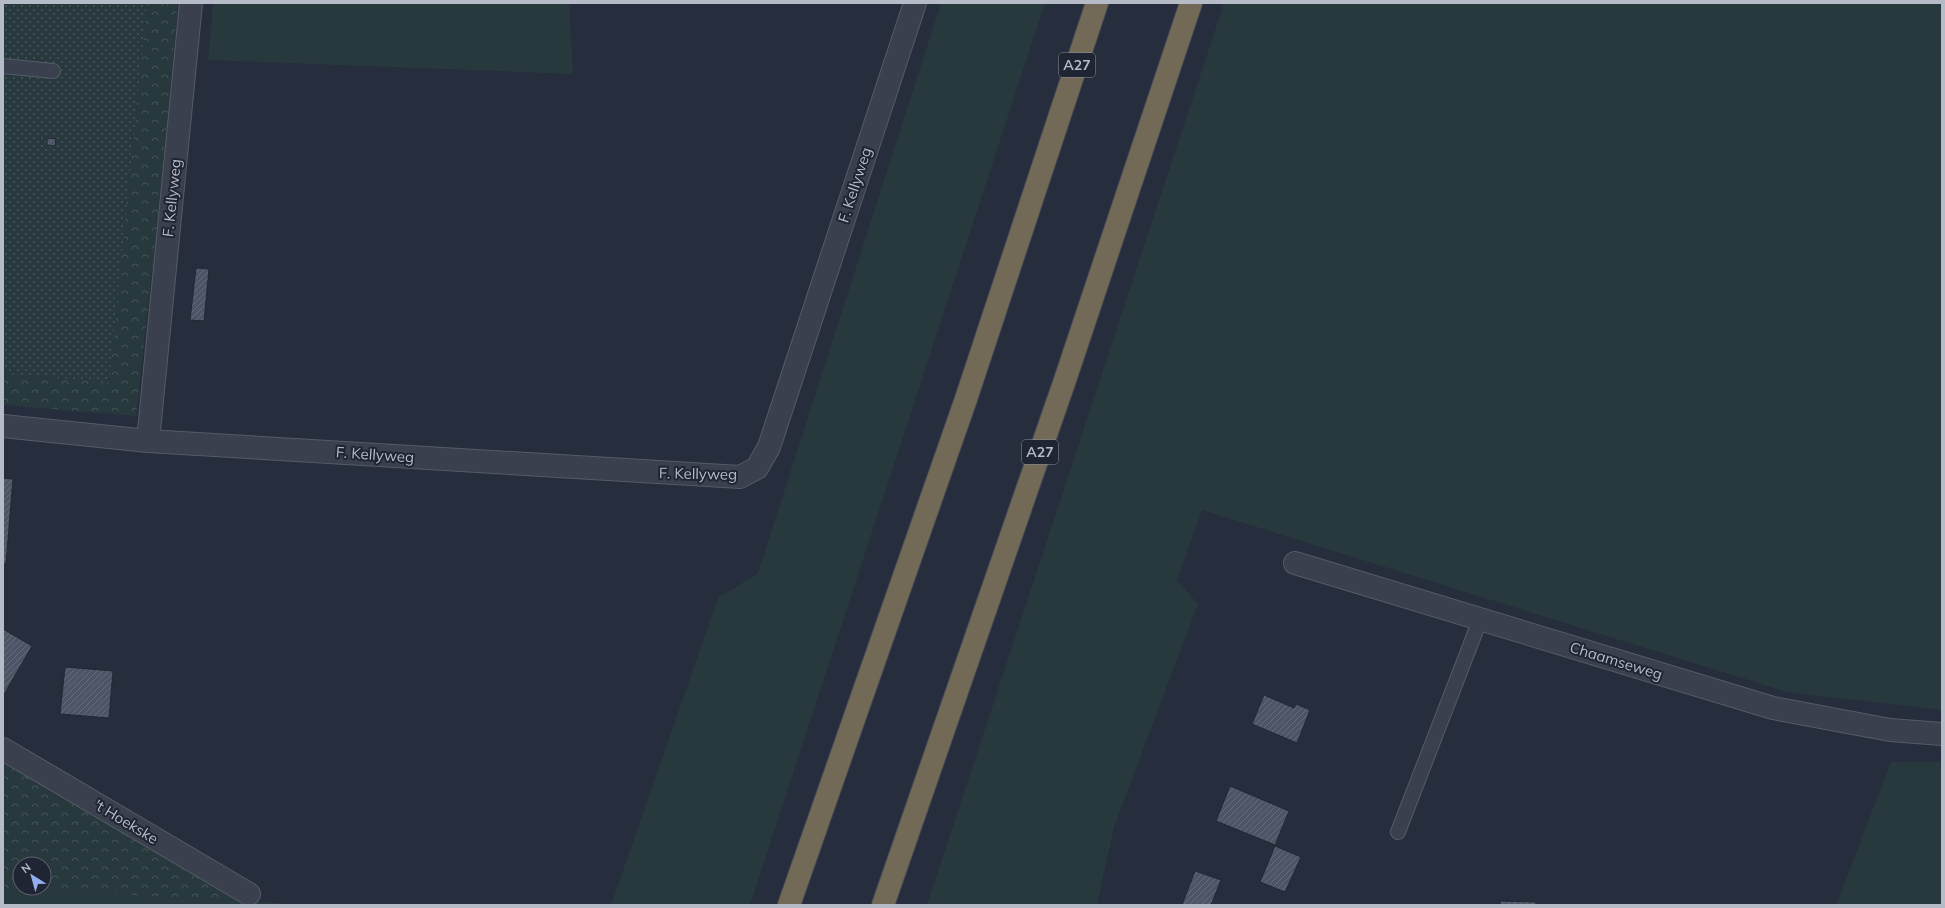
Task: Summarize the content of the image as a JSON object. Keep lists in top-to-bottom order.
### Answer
{
  "streets": {
    "highway": ["A27"],
    "street": ["F. Kellyweg", "Chaamseweg", "'t Hoekske"]
  },
  "north": "top left"
}
